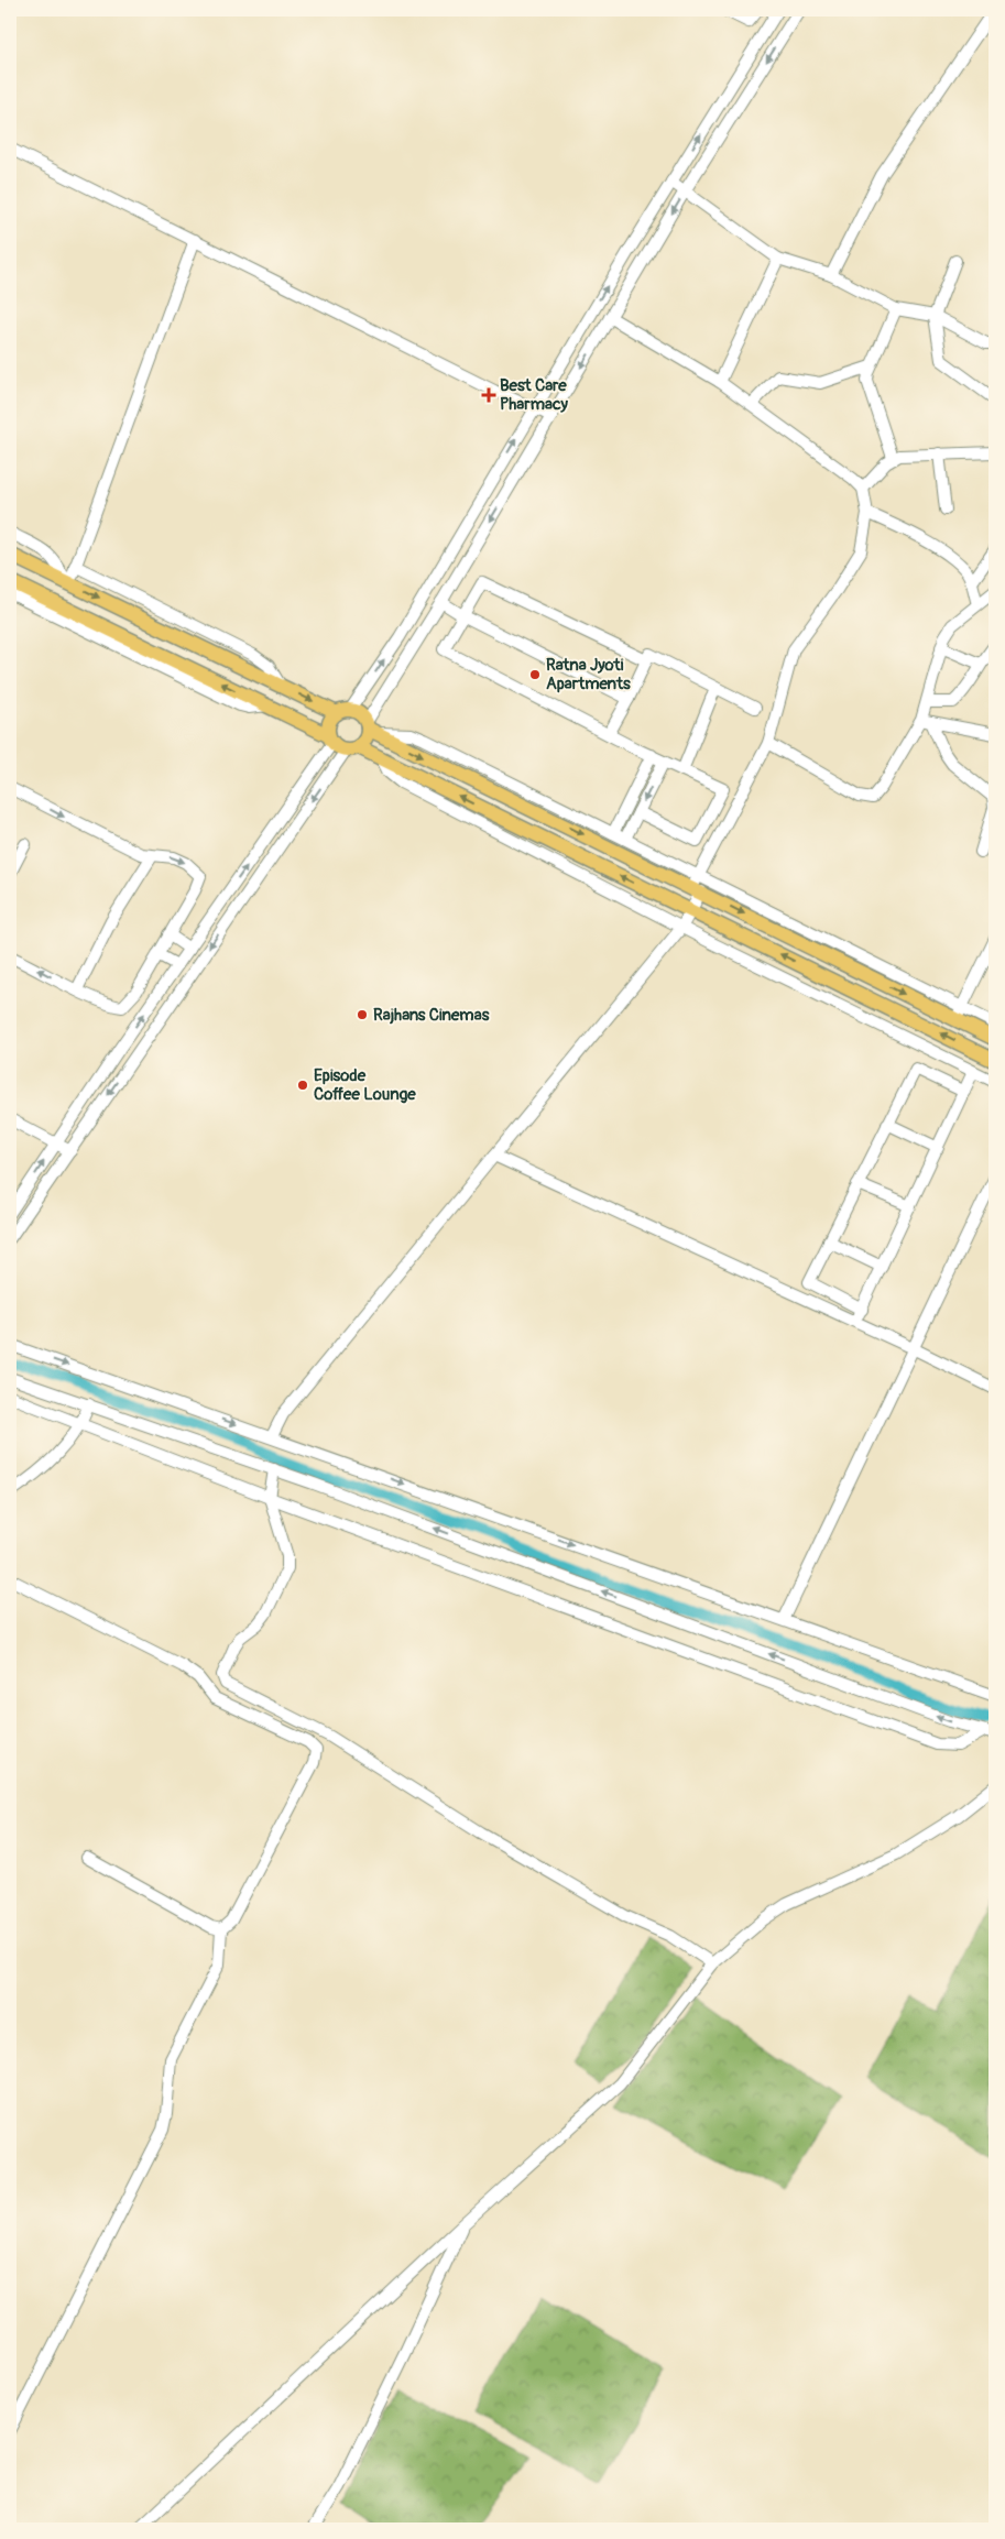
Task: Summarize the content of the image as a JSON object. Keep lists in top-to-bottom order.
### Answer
{
  "places": {
    "health": ["Best Care Pharmacy"],
    "other": ["Ratna Jyoti Apartments", "Rajhans Cinemas", "Episode Coffee Lounge"]
  }
}
